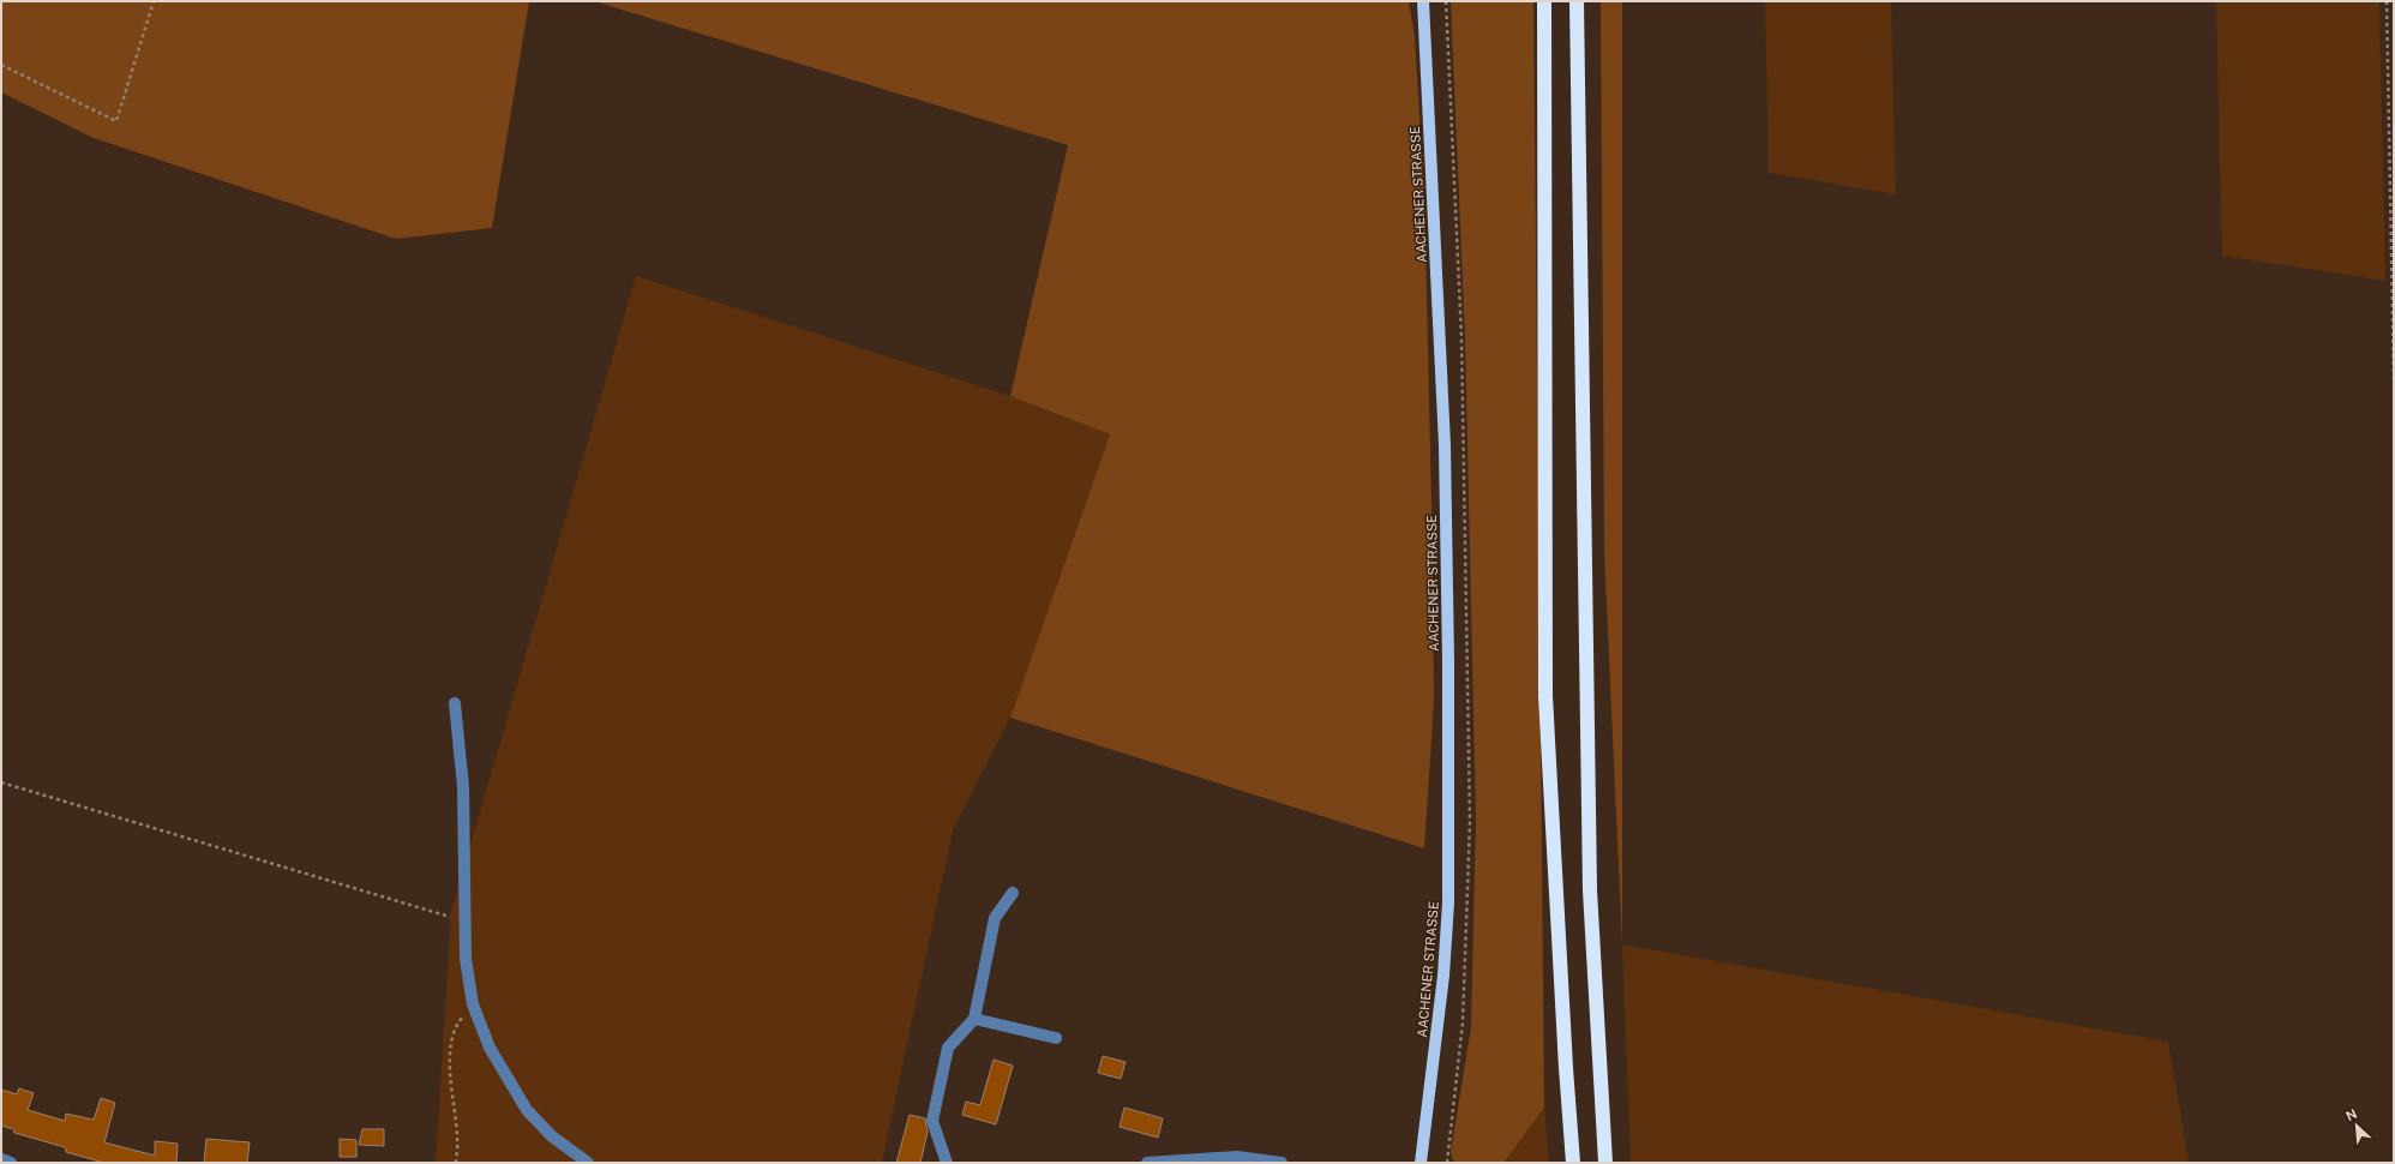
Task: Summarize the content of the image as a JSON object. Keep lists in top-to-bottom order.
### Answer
{
  "streets": {
    "main road": ["AACHENER STRASSE"]
  },
  "north": "top left"
}
